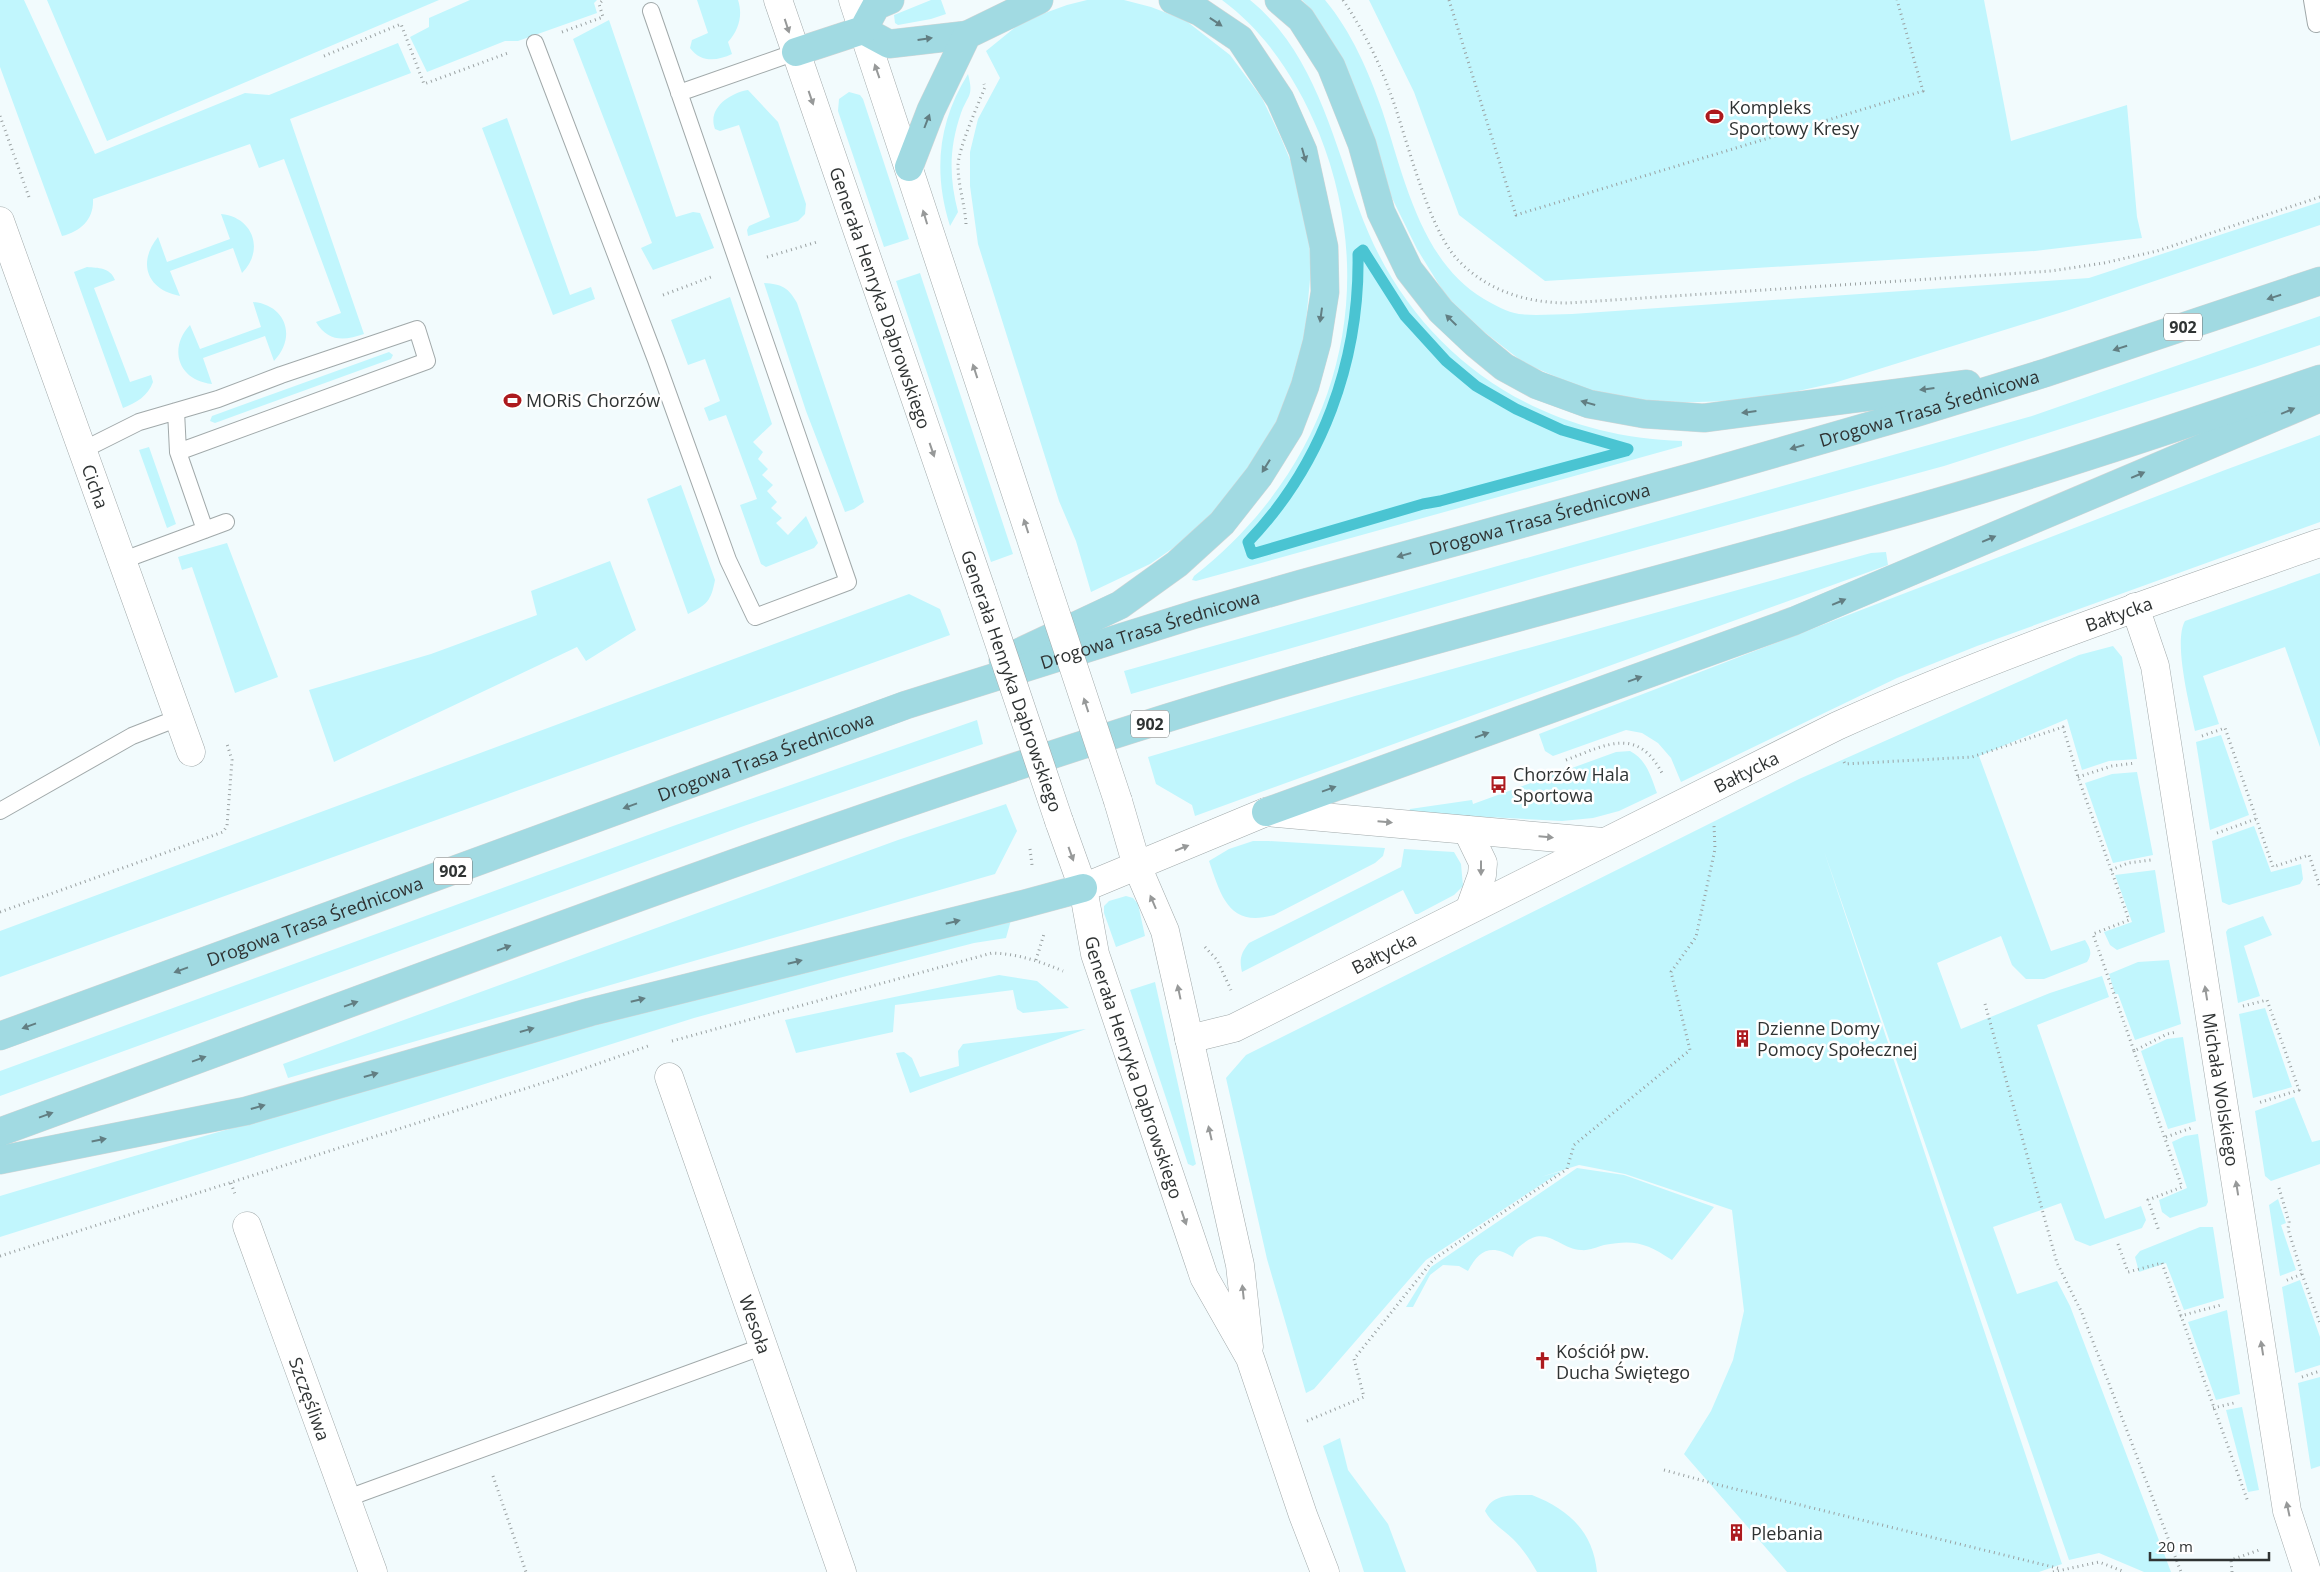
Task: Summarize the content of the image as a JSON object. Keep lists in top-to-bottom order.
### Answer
{
  "streets": {
    "main road": ["902", "Drogowa Trasa Średnicowa"],
    "street": [
      "Generała Henryka Dąbrowskiego",
      "Cicha",
      "Bałtycka",
      "Michała Wolskiego",
      "Wesoła",
      "Szczęśliwa"
    ]
  },
  "crossings": [
    ["Generała Henryka Dąbrowskiego", "Bałtycka"],
    ["Bałtycka", "Michała Wolskiego"]
  ],
  "one_way": ["Michała Wolskiego"],
  "places": {
    "sports": ["Kompleks Sportowy Kresy", "MORiS Chorzów"],
    "bus stop": ["Chorzów Hala Sportowa"],
    "building": ["Dzienne Domy Pomocy Społecznej", "Plebania"],
    "church": ["Kościół pw. Ducha Świętego"]
  },
  "scale_bar": "20 m"
}
